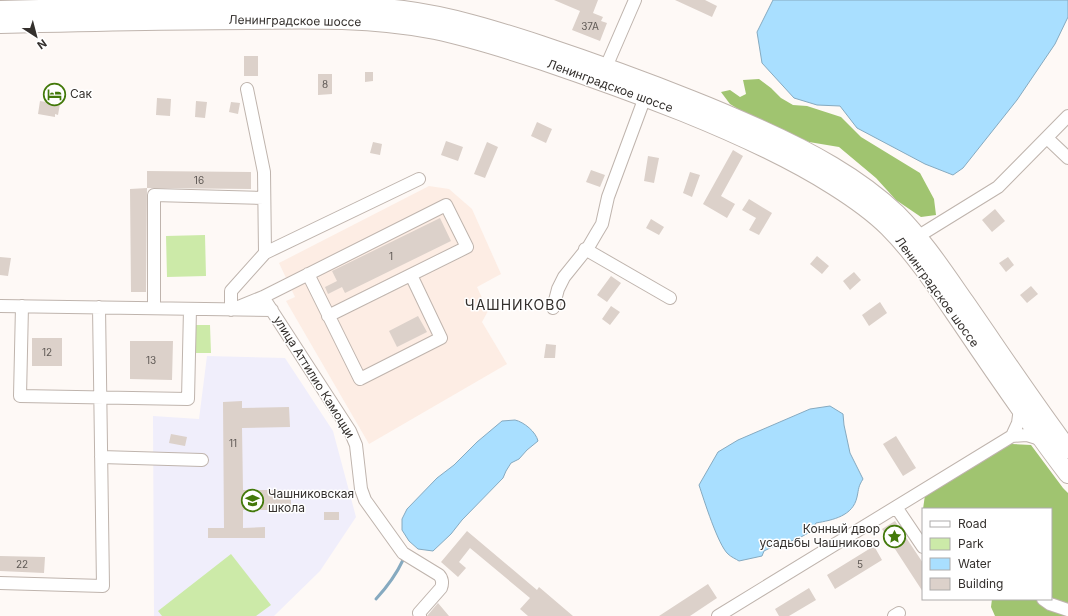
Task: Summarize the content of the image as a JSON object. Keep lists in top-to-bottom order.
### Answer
{
  "streets": {
    "highway": ["Ленинградское шоссе"],
    "street": ["улица Аттилио Камоцци"]
  },
  "districts": ["ЧАШНИКОВО"],
  "places": {
    "hotel": ["Сак"],
    "school or university": ["Чашниковская школа"],
    "place": ["Конный двор усадьбы Чашниково"]
  },
  "house_numbers": [
    "37А",
    "8",
    "16",
    "1",
    "12",
    "13",
    "11",
    "22",
    "5"
  ],
  "legend": [
    "Road",
    "Park",
    "Water",
    "Building"
  ],
  "north": "bottom right"
}
